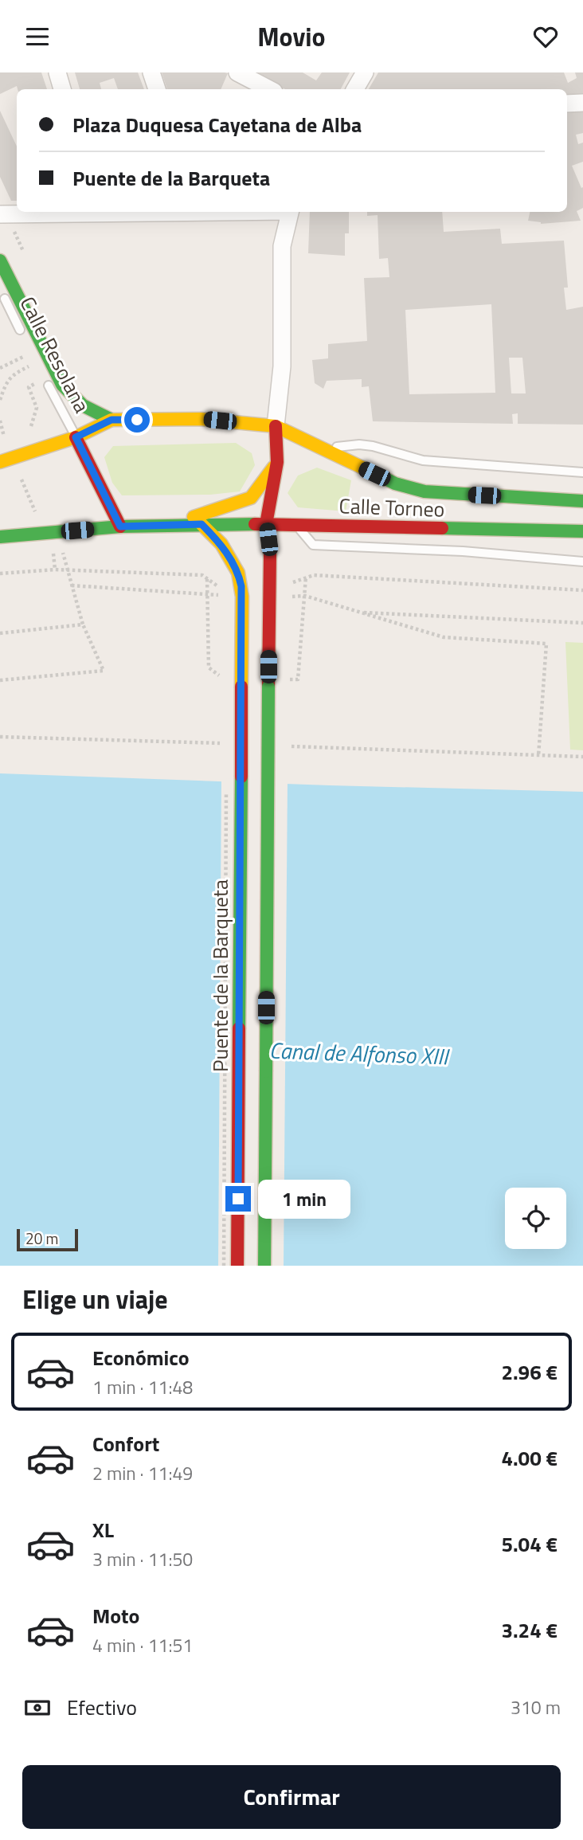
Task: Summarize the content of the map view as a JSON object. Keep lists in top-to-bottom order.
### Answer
{
  "streets": {
    "main road": ["Calle Resolana", "Calle Torneo", "Puente de la Barqueta"]
  },
  "water": ["Canal de Alfonso XIII"],
  "scale_bar": "20 m",
  "page": {
    "header": "Movio",
    "banner": ["Plaza Duquesa Cayetana de Alba", "Puente de la Barqueta"],
    "bubble": "1 min",
    "scale": "20 m",
    "heading": "Elige un viaje",
    "list": [
      {
        "name": "Económico",
        "note": "1 min · 11:48",
        "value": "2.96 €"
      },
      {
        "name": "Confort",
        "note": "2 min · 11:49",
        "value": "4.00 €"
      },
      {
        "name": "XL",
        "note": "3 min · 11:50",
        "value": "5.04 €"
      },
      {
        "name": "Moto",
        "note": "4 min · 11:51",
        "value": "3.24 €"
      }
    ],
    "pay": ["Efectivo", "310 m"],
    "buttons": "Confirmar"
  }
}
